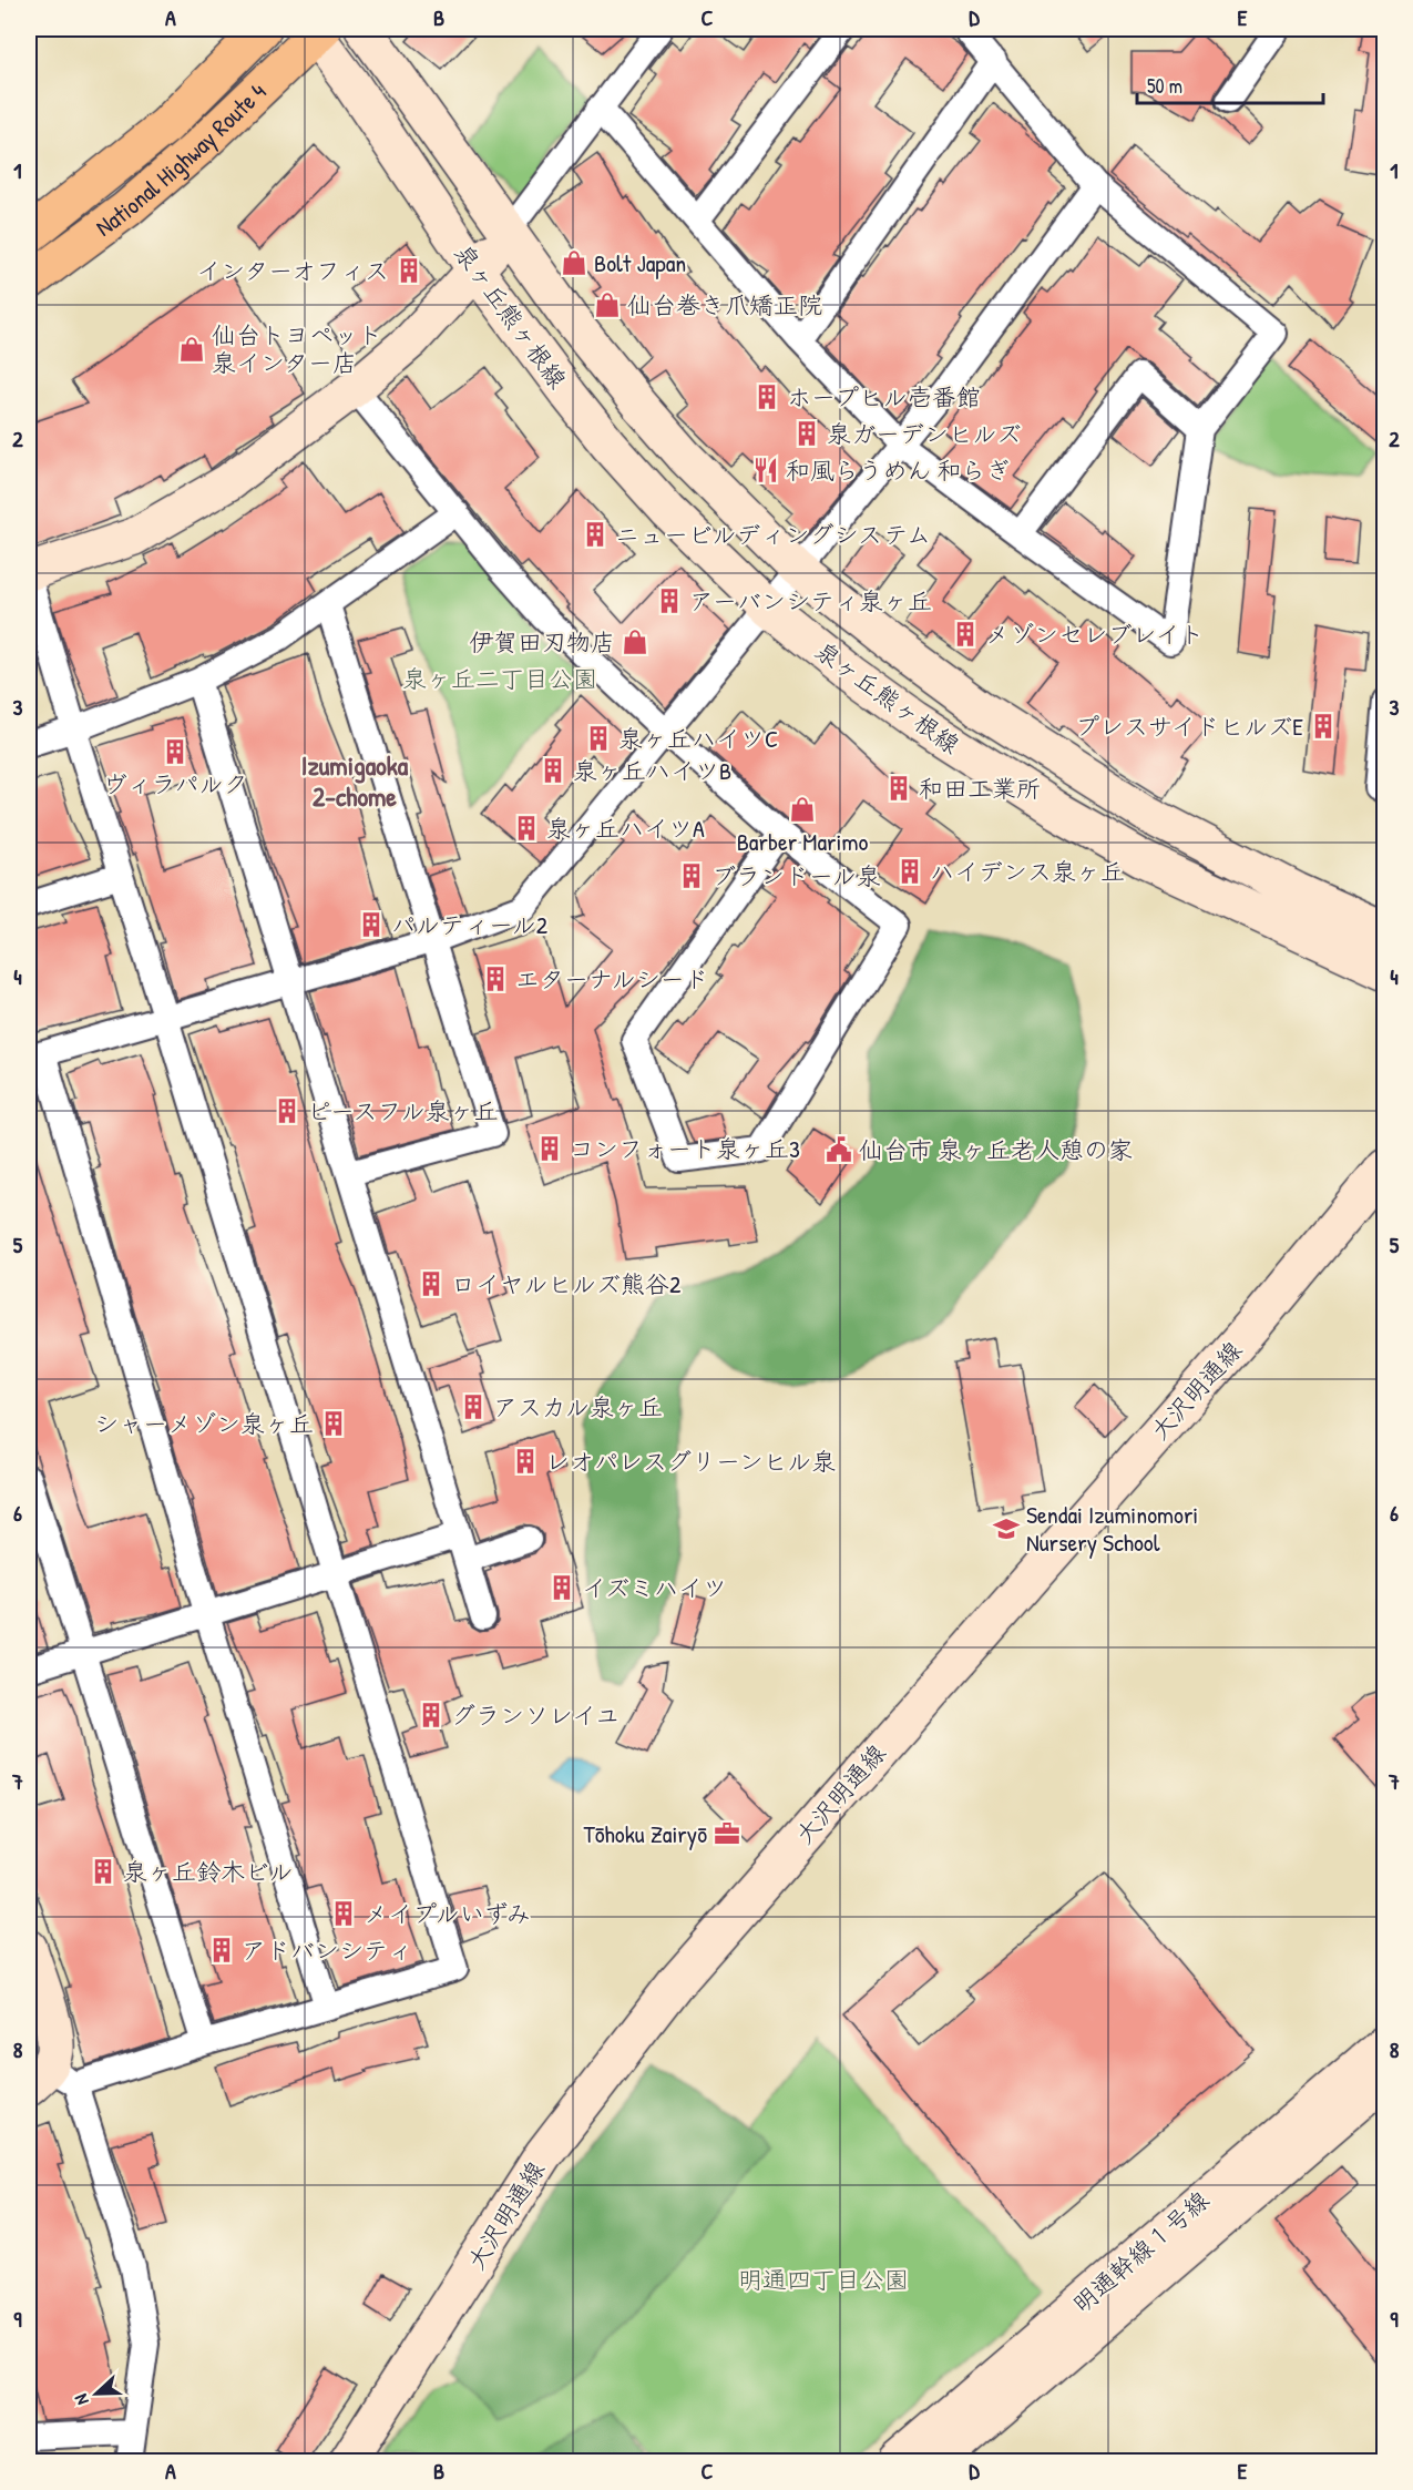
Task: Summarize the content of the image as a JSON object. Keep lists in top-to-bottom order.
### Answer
{
  "streets": {
    "highway": ["National Highway Route 4"],
    "street": ["泉ヶ丘熊ヶ根線", "大沢明通線", "明通幹線１号線"]
  },
  "crossings": [
    ["National Highway Route 4", "泉ヶ丘熊ヶ根線"]
  ],
  "districts": ["Izumigaoka 2-chome"],
  "parks": ["泉ヶ丘二丁目公園", "明通四丁目公園"],
  "places": {
    "shop": [
      "Bolt Japan",
      "仙台巻き爪矯正院",
      "仙台トヨペット 泉インター店",
      "伊賀田刃物店",
      "Barber Marimo"
    ],
    "building": [
      "インターオフィス",
      "ホープヒル壱番館",
      "泉ガーデンヒルズ",
      "ニュービルディングシステム",
      "アーバンシティ泉ヶ丘",
      "メゾンセレブレイト",
      "プレスサイドヒルズE",
      "泉ヶ丘ハイツC",
      "ヴィラパルク",
      "泉ヶ丘ハイツB",
      "和田工業所",
      "泉ヶ丘ハイツA",
      "ハイデンス泉ヶ丘",
      "ブランドール泉",
      "パルティール2",
      "エターナルシード",
      "ピースフル泉ヶ丘",
      "コンフォート泉ヶ丘3",
      "ロイヤルヒルズ熊谷2",
      "アスカル泉ヶ丘",
      "シャーメゾン泉ヶ丘",
      "レオパレスグリーンヒル泉",
      "イズミハイツ",
      "グランソレイユ",
      "泉ヶ丘鈴木ビル",
      "メイプルいずみ",
      "アドバンシティ"
    ],
    "restaurant": ["和風らうめん 和らぎ"],
    "public building": ["仙台市 泉ヶ丘老人憩の家"],
    "school or university": ["Sendai Izuminomori Nursery School"],
    "office": ["Tōhoku Zairyō"]
  },
  "scale_bar": "50 m",
  "north": "left",
  "grid": {
    "columns": [
      "A",
      "B",
      "C",
      "D",
      "E"
    ],
    "rows": [
      "1",
      "2",
      "3",
      "4",
      "5",
      "6",
      "7",
      "8",
      "9"
    ]
  }
}
